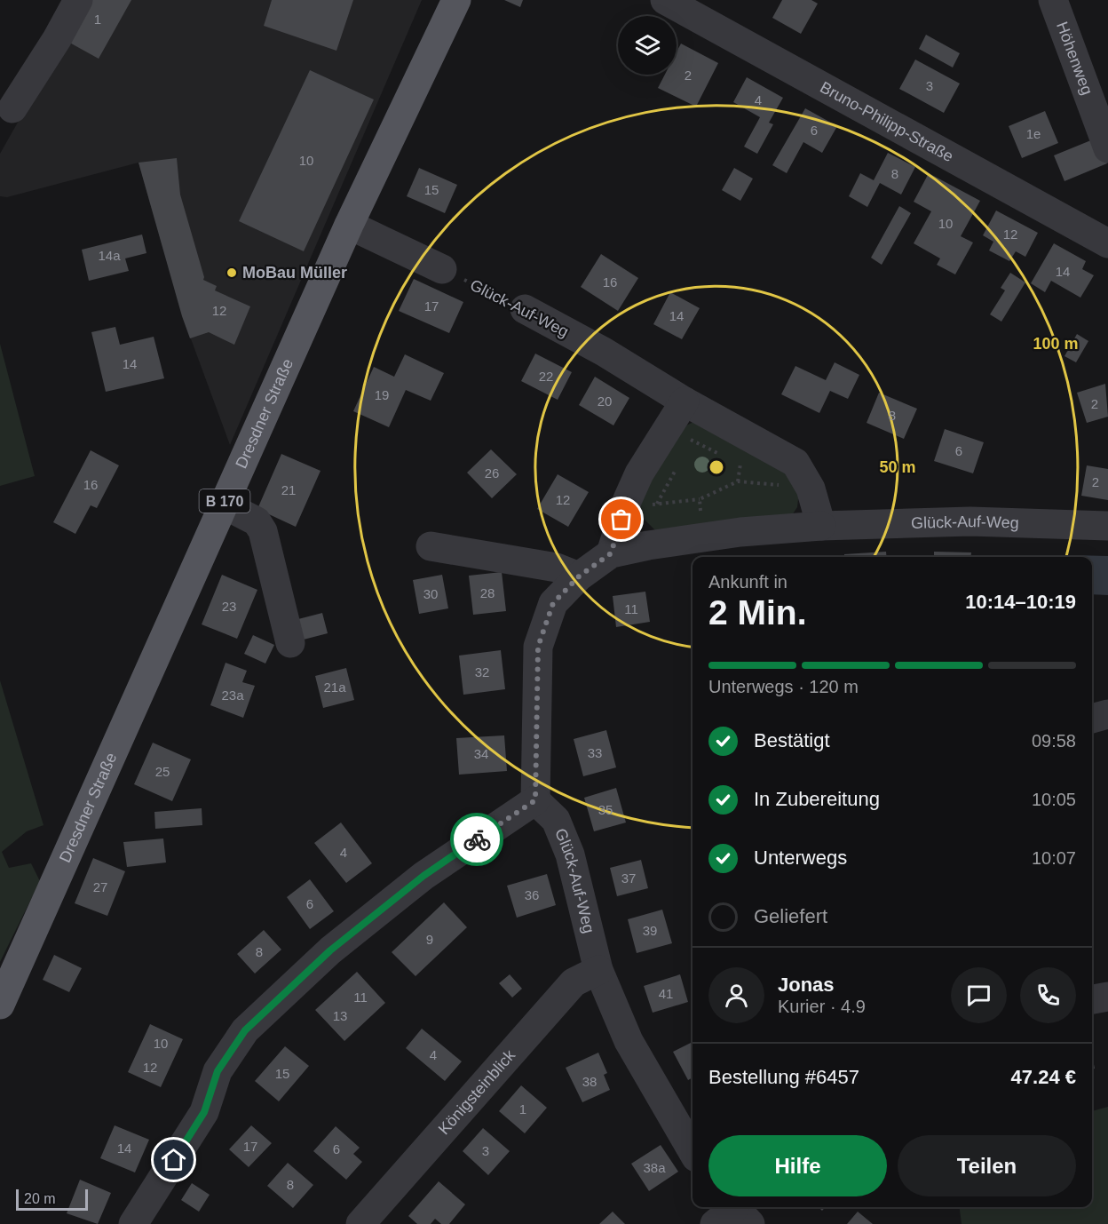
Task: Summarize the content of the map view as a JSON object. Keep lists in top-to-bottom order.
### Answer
{
  "streets": {
    "main road": ["Dresdner Straße", "B 170"],
    "street": [
      "Höhenweg",
      "Bruno-Philipp-Straße",
      "Glück-Auf-Weg",
      "Königsteinblick"
    ]
  },
  "crossings": [
    ["Glück-Auf-Weg", "Königsteinblick"]
  ],
  "places": ["MoBau Müller"],
  "house_numbers": [
    "1",
    "2",
    "3",
    "4",
    "6",
    "1e",
    "10",
    "8",
    "15",
    "10",
    "12",
    "14a",
    "14",
    "16",
    "17",
    "12",
    "14",
    "14",
    "22",
    "19",
    "20",
    "2",
    "8",
    "6",
    "26",
    "2",
    "16",
    "21",
    "12",
    "28",
    "30",
    "23",
    "11",
    "32",
    "21a",
    "23a",
    "33",
    "34",
    "25",
    "35",
    "4",
    "37",
    "27",
    "36",
    "6",
    "39",
    "9",
    "8",
    "41",
    "11",
    "13",
    "10",
    "4",
    "12",
    "15",
    "38",
    "1",
    "17",
    "14",
    "6",
    "3",
    "38a",
    "8"
  ],
  "scale_bar": "20 m",
  "page": {
    "heading": ["2 Min.", "Ankunft in", "10:14–10:19"],
    "panel": [
      "Jonas",
      "Kurier · 4.9",
      "Bestellung #6457",
      "47.24 €"
    ],
    "bar": "Unterwegs · 120 m",
    "list": [
      ["Bestätigt", "09:58"],
      ["In Zubereitung", "10:05"],
      ["Unterwegs", "10:07"],
      "Geliefert"
    ],
    "buttons": ["Hilfe", "Teilen"],
    "scale": "20 m"
  },
  "rings": ["100 m", "50 m"]
}
